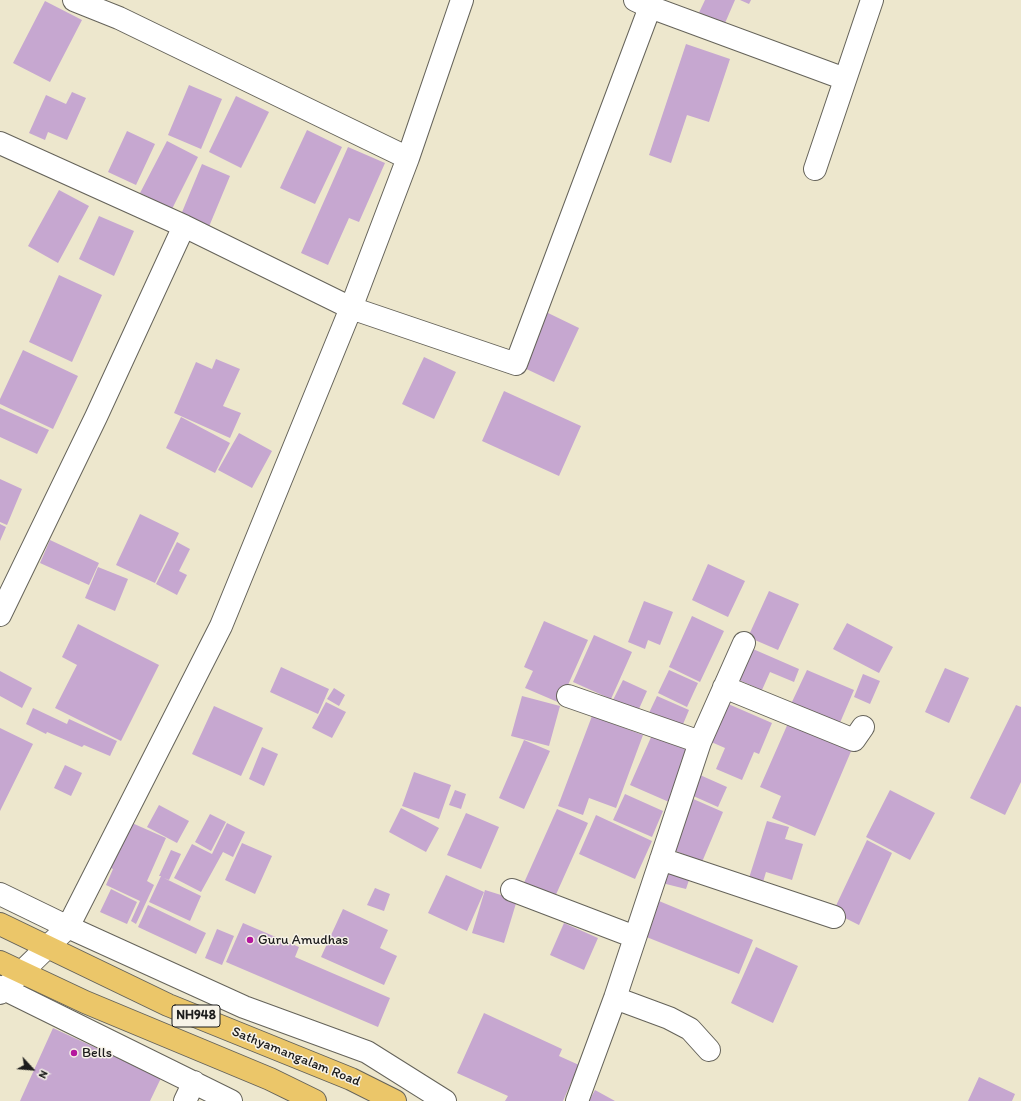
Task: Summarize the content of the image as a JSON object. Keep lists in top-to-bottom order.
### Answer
{
  "streets": {
    "highway": ["NH948", "Sathyamangalam Road"]
  },
  "places": ["Guru Amudhas", "Bells"],
  "north": "bottom right"
}
